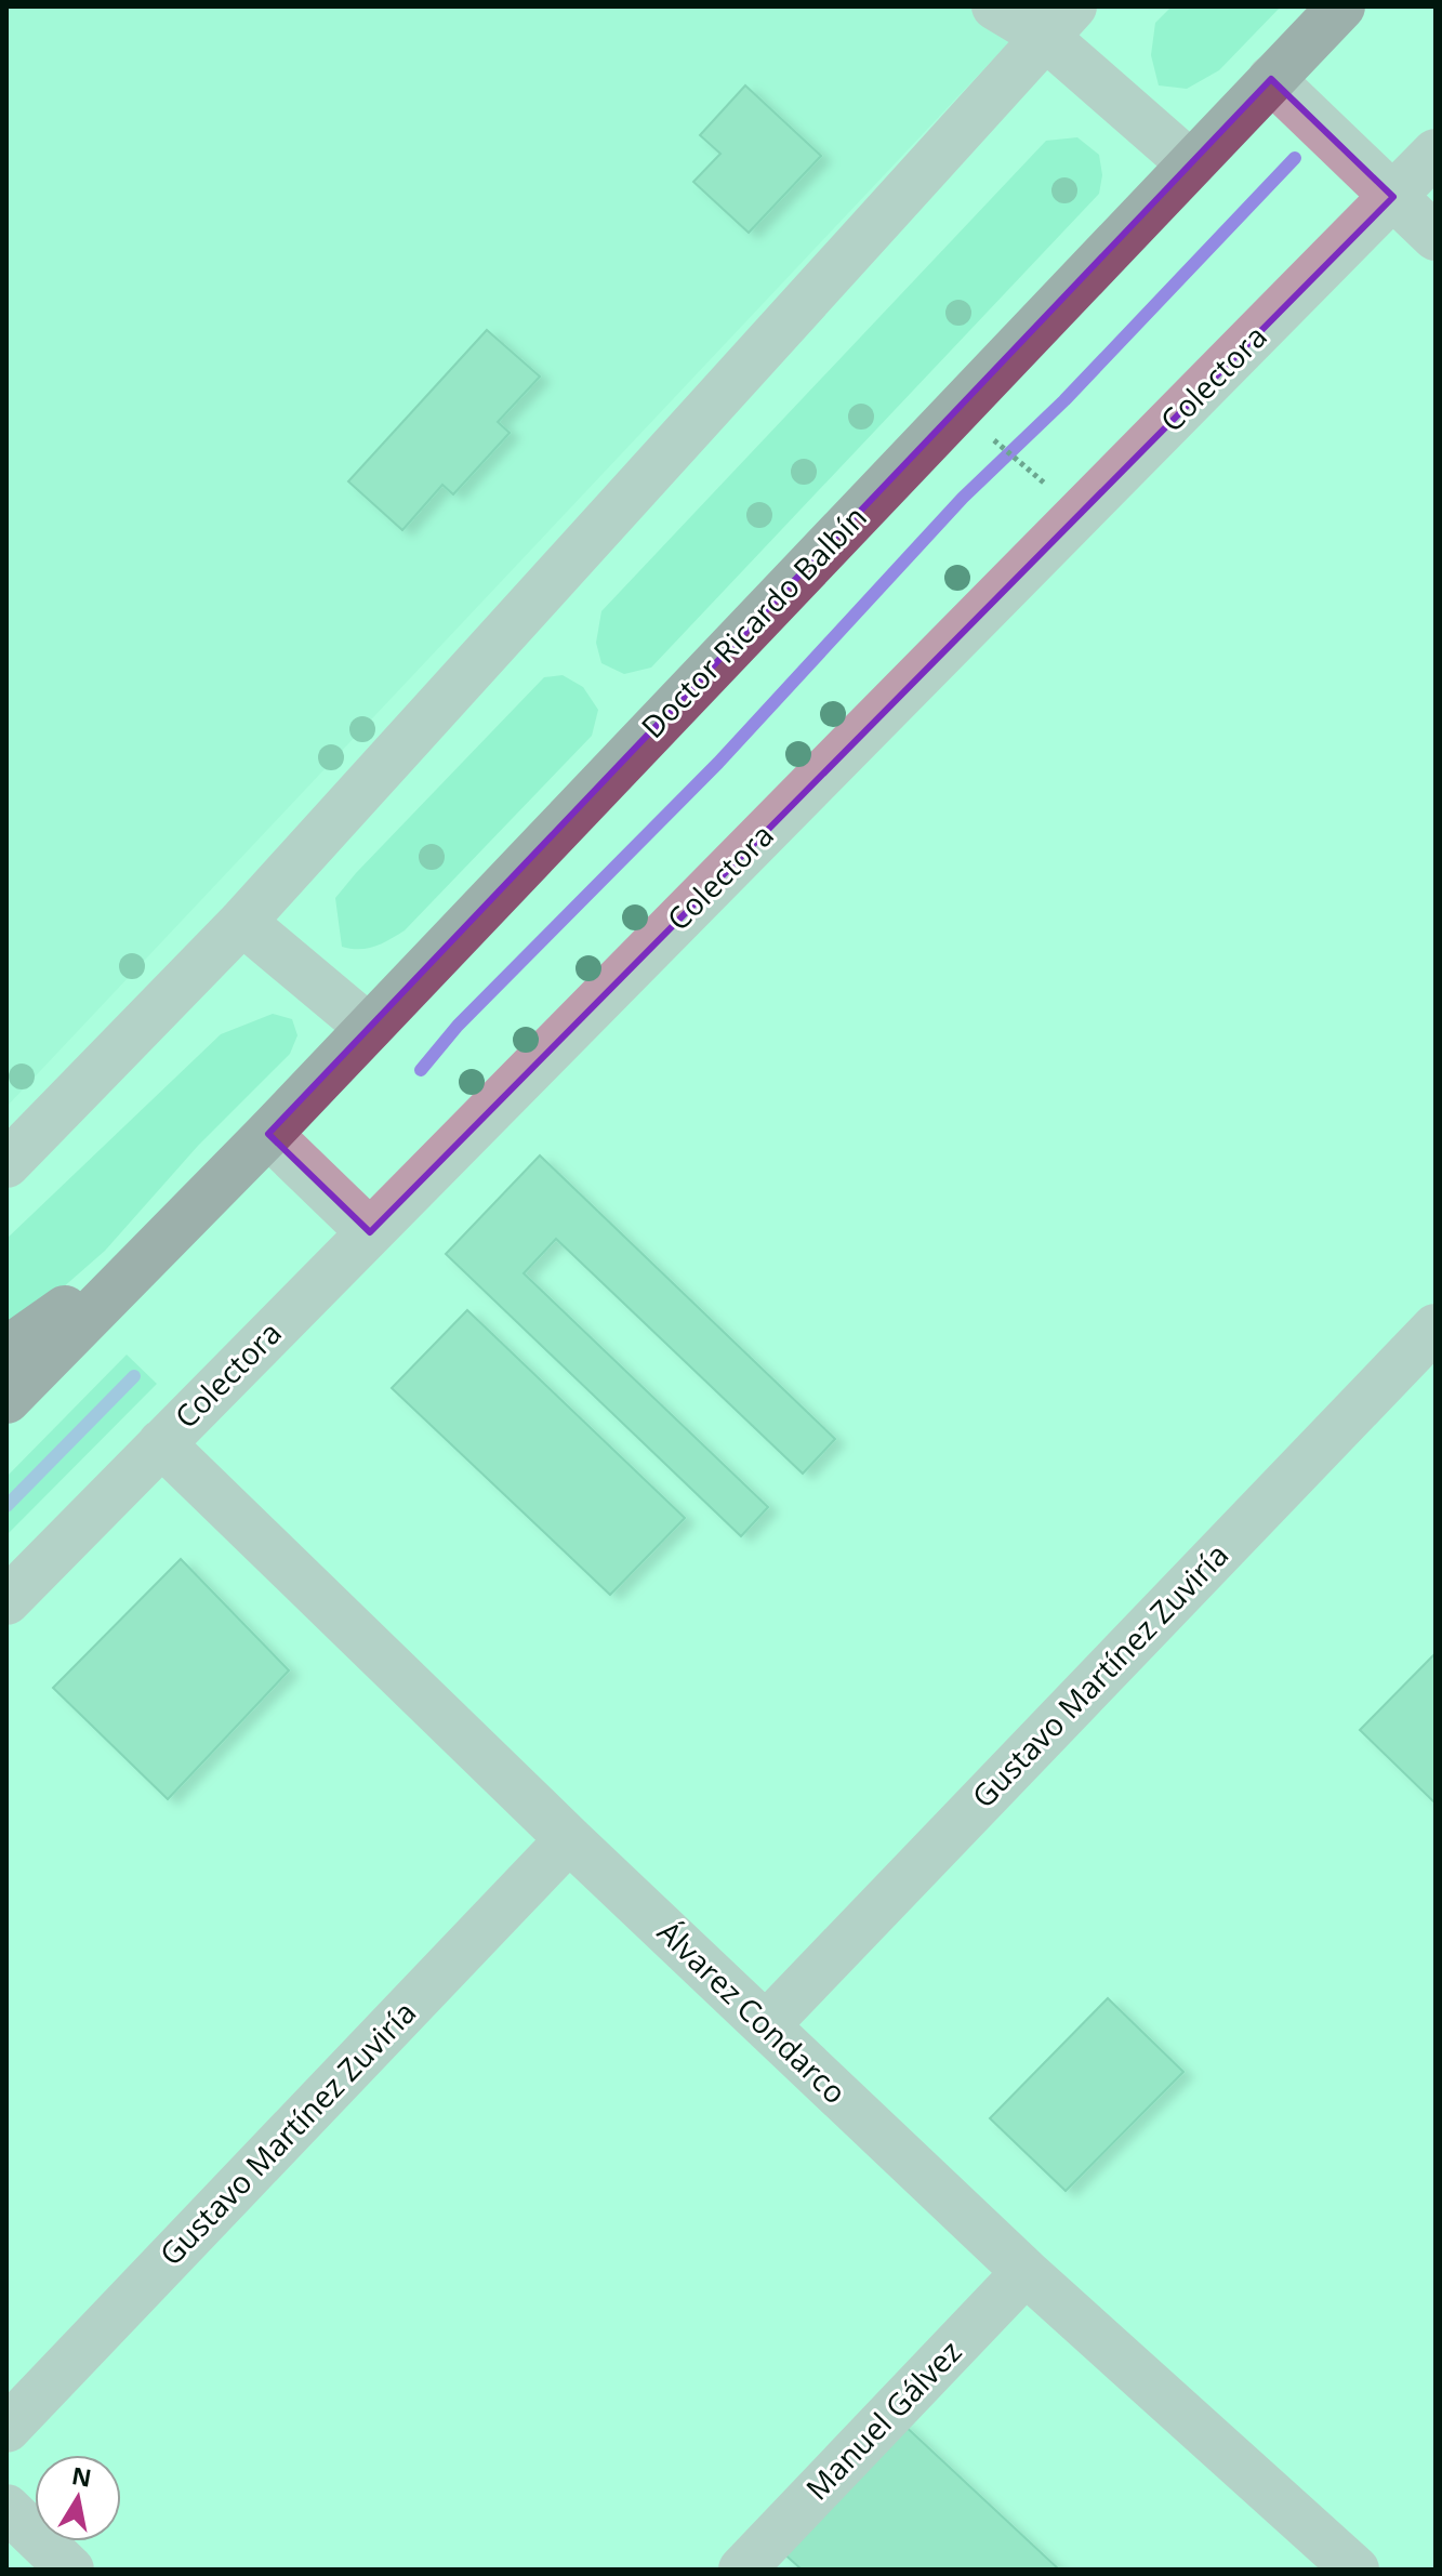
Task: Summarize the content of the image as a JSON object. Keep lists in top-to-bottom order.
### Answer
{
  "streets": {
    "highway": ["Doctor Ricardo Balbín"],
    "street": [
      "Colectora",
      "Gustavo Martínez Zuviría",
      "Álvarez Condarco",
      "Manuel Gálvez"
    ]
  },
  "crossings": [
    ["Colectora", "Álvarez Condarco"],
    ["Gustavo Martínez Zuviría", "Álvarez Condarco"],
    ["Álvarez Condarco", "Manuel Gálvez"]
  ],
  "north": "top"
}
